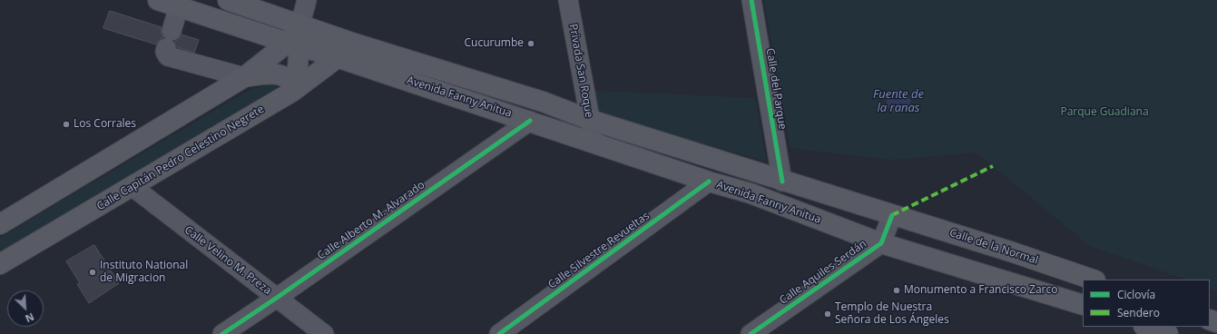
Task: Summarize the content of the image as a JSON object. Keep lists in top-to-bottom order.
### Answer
{
  "streets": {
    "main road": ["Avenida Fanny Anitua", "Calle Capitán Pedro Celestino Negrete", "Calle de la Normal"],
    "street": [
      "Privada San Roque",
      "Calle del Parque",
      "Calle Alberto M. Alvarado",
      "Calle Silvestre Revueltas",
      "Calle Velino M. Preza",
      "Calle Aquiles Serdán"
    ]
  },
  "crossings": [
    ["Privada San Roque", "Avenida Fanny Anitua"],
    ["Calle del Parque", "Avenida Fanny Anitua"],
    ["Avenida Fanny Anitua", "Calle Capitán Pedro Celestino Negrete"],
    ["Avenida Fanny Anitua", "Calle Alberto M. Alvarado"],
    ["Avenida Fanny Anitua", "Calle de la Normal"],
    ["Avenida Fanny Anitua", "Calle Silvestre Revueltas"],
    ["Avenida Fanny Anitua", "Calle Aquiles Serdán"],
    ["Calle Capitán Pedro Celestino Negrete", "Calle Velino M. Preza"],
    ["Calle Alberto M. Alvarado", "Calle Velino M. Preza"],
    ["Calle de la Normal", "Calle Aquiles Serdán"]
  ],
  "water": ["Fuente de la ranas"],
  "parks": ["Parque Guadiana"],
  "places": [
    "Cucurumbe",
    "Los Corrales",
    "Instituto National de Migracion",
    "Monumento a Francisco Zarco",
    "Templo de Nuestra Señora de Los Ángeles"
  ],
  "legend": ["Ciclovía", "Sendero"],
  "north": "bottom right"
}
